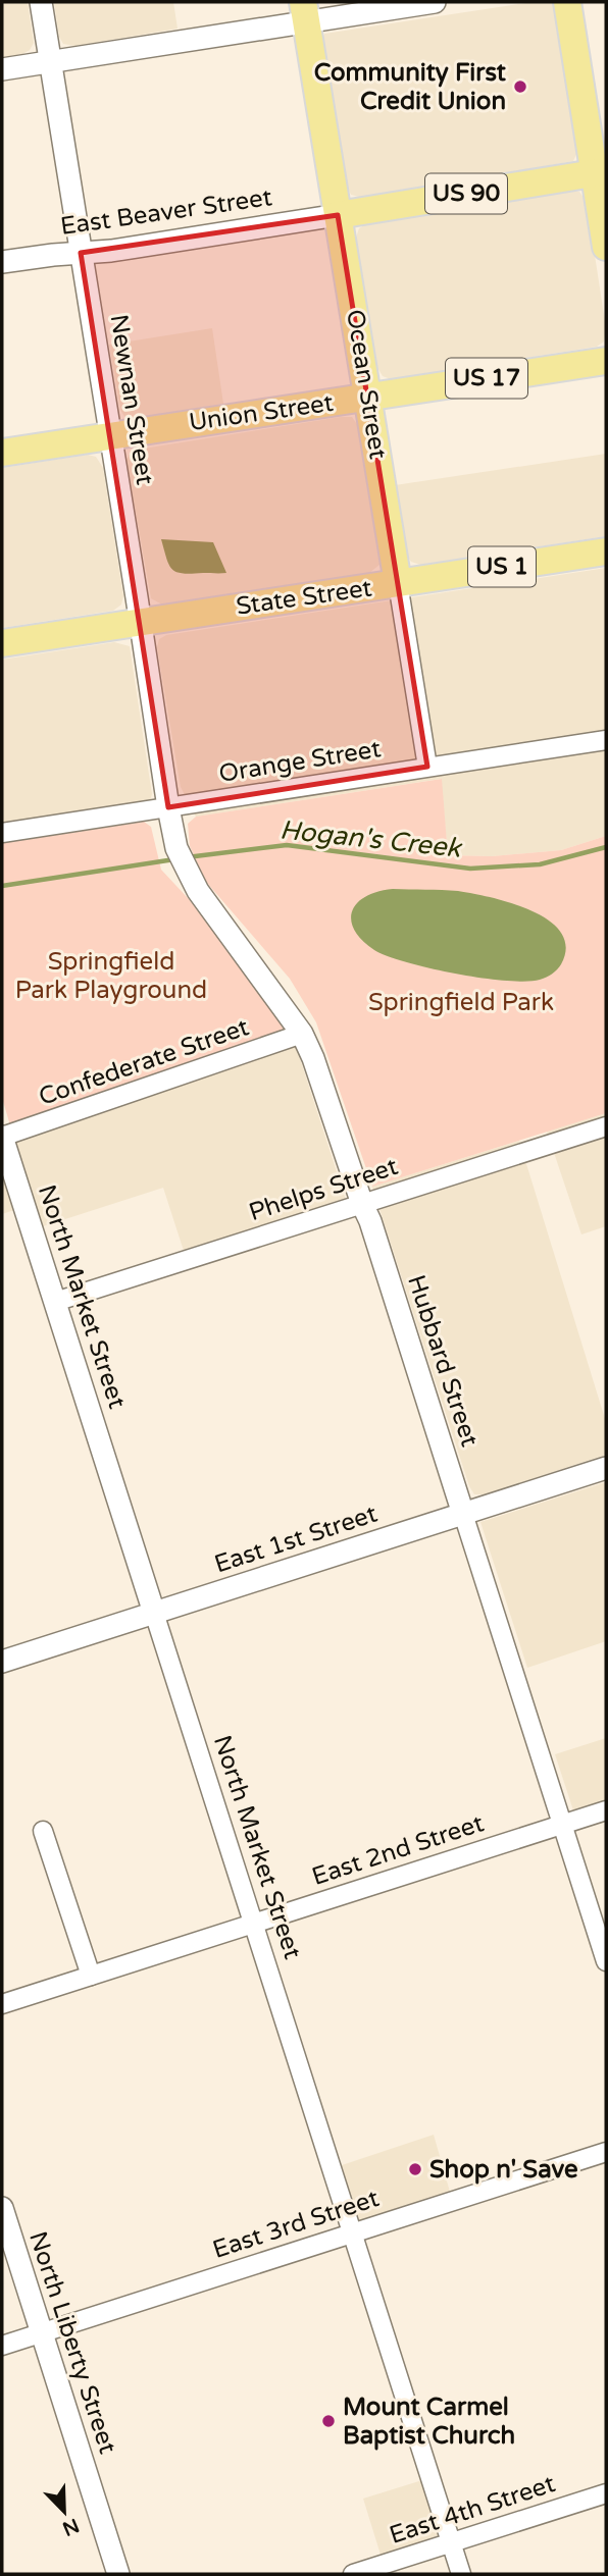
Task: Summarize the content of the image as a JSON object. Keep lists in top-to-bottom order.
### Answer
{
  "streets": {
    "main road": [
      "US 90",
      "US 17",
      "Ocean Street",
      "Union Street",
      "US 1",
      "State Street"
    ],
    "street": [
      "East Beaver Street",
      "Newnan Street",
      "Orange Street",
      "Confederate Street",
      "Phelps Street",
      "North Market Street",
      "Hubbard Street",
      "East 1st Street",
      "East 2nd Street",
      "East 3rd Street",
      "North Liberty Street",
      "East 4th Street"
    ]
  },
  "crossings": [
    ["US 90", "East Beaver Street"],
    ["US 90", "Ocean Street"],
    ["East Beaver Street", "Ocean Street"],
    ["East Beaver Street", "Newnan Street"],
    ["Ocean Street", "Union Street"],
    ["Ocean Street", "State Street"],
    ["Ocean Street", "Orange Street"],
    ["Newnan Street", "Union Street"],
    ["Newnan Street", "State Street"],
    ["Newnan Street", "Orange Street"],
    ["Newnan Street", "Hubbard Street"],
    ["Orange Street", "Hubbard Street"],
    ["Confederate Street", "North Market Street"],
    ["Confederate Street", "Hubbard Street"],
    ["Phelps Street", "North Market Street"],
    ["Phelps Street", "Hubbard Street"],
    ["North Market Street", "East 1st Street"],
    ["North Market Street", "East 2nd Street"],
    ["North Market Street", "East 3rd Street"],
    ["North Market Street", "East 4th Street"],
    ["Hubbard Street", "East 1st Street"],
    ["Hubbard Street", "East 2nd Street"],
    ["East 3rd Street", "North Liberty Street"]
  ],
  "water": ["Hogan's Creek"],
  "parks": ["Springfield Park Playground", "Springfield Park"],
  "places": ["Community First Credit Union", "Shop n' Save", "Mount Carmel Baptist Church"],
  "north": "bottom right"
}
